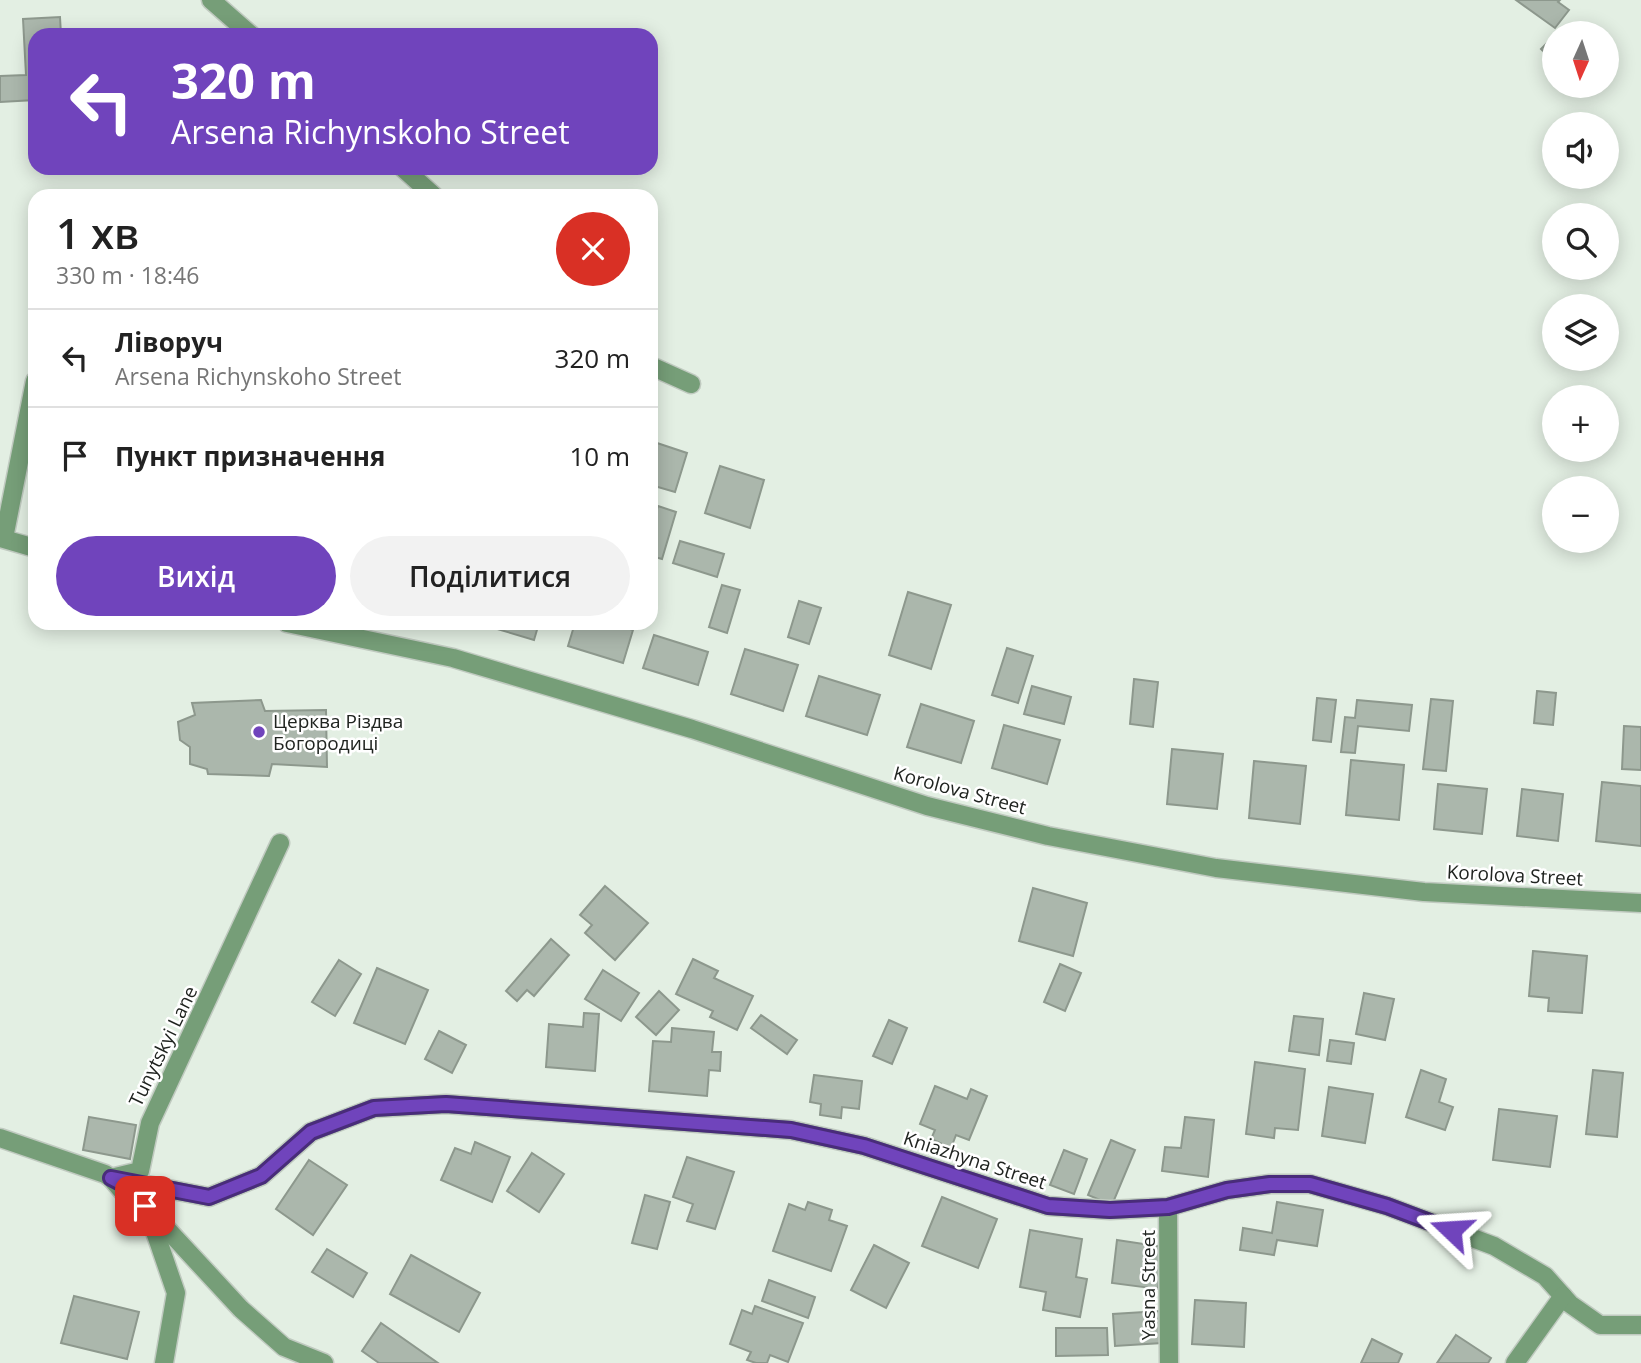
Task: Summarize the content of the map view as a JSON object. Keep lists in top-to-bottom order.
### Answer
{
  "streets": {
    "street": [
      "Korolova Street",
      "Tunytskyi Lane",
      "Kniazhyna Street",
      "Yasna Street"
    ]
  },
  "crossings": [
    ["Tunytskyi Lane", "Kniazhyna Street"],
    ["Kniazhyna Street", "Yasna Street"]
  ],
  "places": ["Церква Різдва Богородиці"],
  "north": "bottom",
  "page": {
    "map_buttons": ["+", "−"],
    "turn": ["320 m", "Arsena Richynskoho Street"],
    "heading": ["1 хв", "330 m · 18:46"],
    "list": [
      {
        "name": "Ліворуч",
        "note": "Arsena Richynskoho Street",
        "value": "320 m"
      },
      {
        "name": "Пункт призначення",
        "value": "10 m"
      }
    ],
    "buttons": ["Вихід", "Поділитися"]
  }
}
